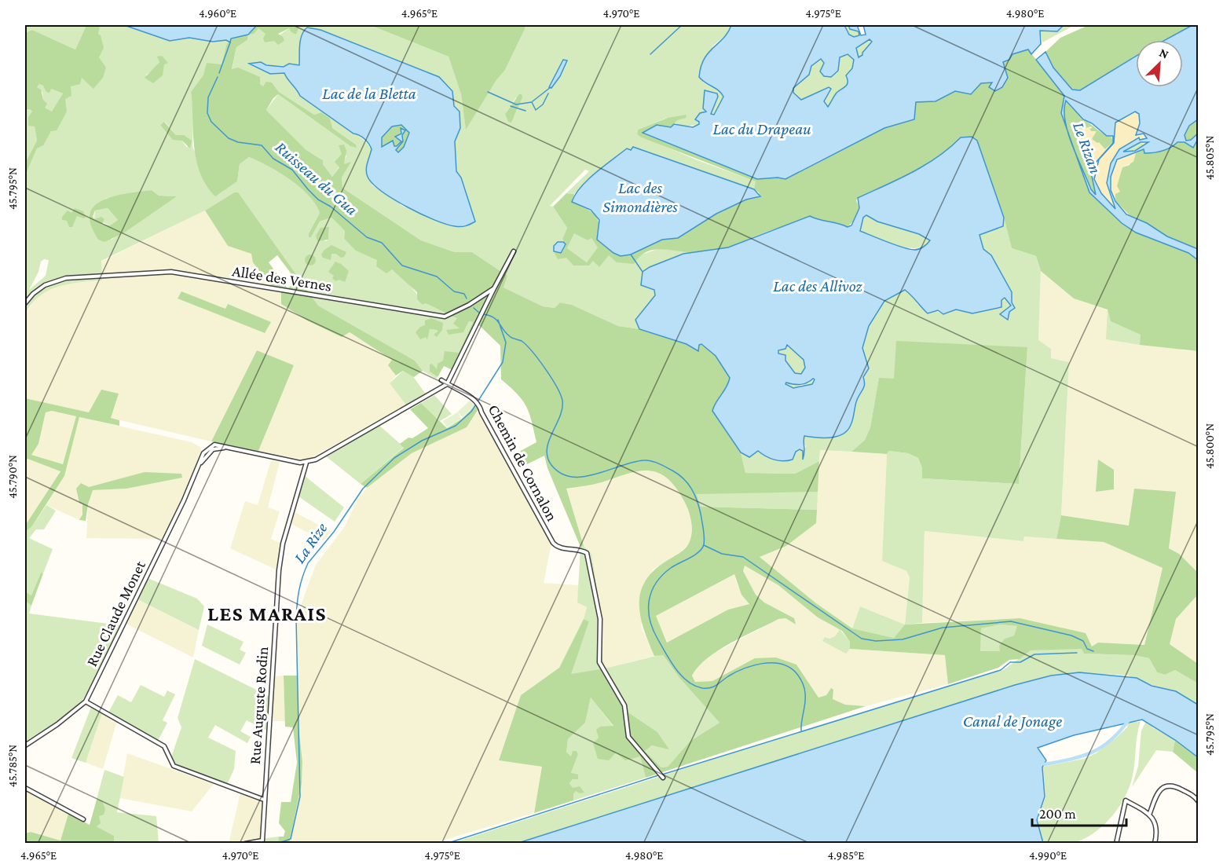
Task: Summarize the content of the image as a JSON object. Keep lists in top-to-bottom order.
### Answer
{
  "streets": {
    "street": [
      "Allée des Vernes",
      "Chemin de Cornalon",
      "Rue Claude Monet",
      "Rue Auguste Rodin"
    ]
  },
  "crossings": [
    ["Rue Claude Monet", "Rue Auguste Rodin"]
  ],
  "districts": ["LES MARAIS"],
  "water": [
    "Lac de la Bletta",
    "Lac du Drapeau",
    "Le Rizan",
    "Ruisseau du Gua",
    "Lac des Simondières",
    "Lac des Allivoz",
    "La Rize",
    "Canal de Jonage"
  ],
  "scale_bar": "200 m",
  "north": "top right",
  "coordinates": [
    "4.960°E",
    "4.965°E",
    "4.970°E",
    "4.975°E",
    "4.980°E",
    "45.805°N",
    "45.795°N",
    "45.800°N",
    "45.790°N",
    "45.785°N",
    "4.985°E",
    "4.990°E"
  ]
}
